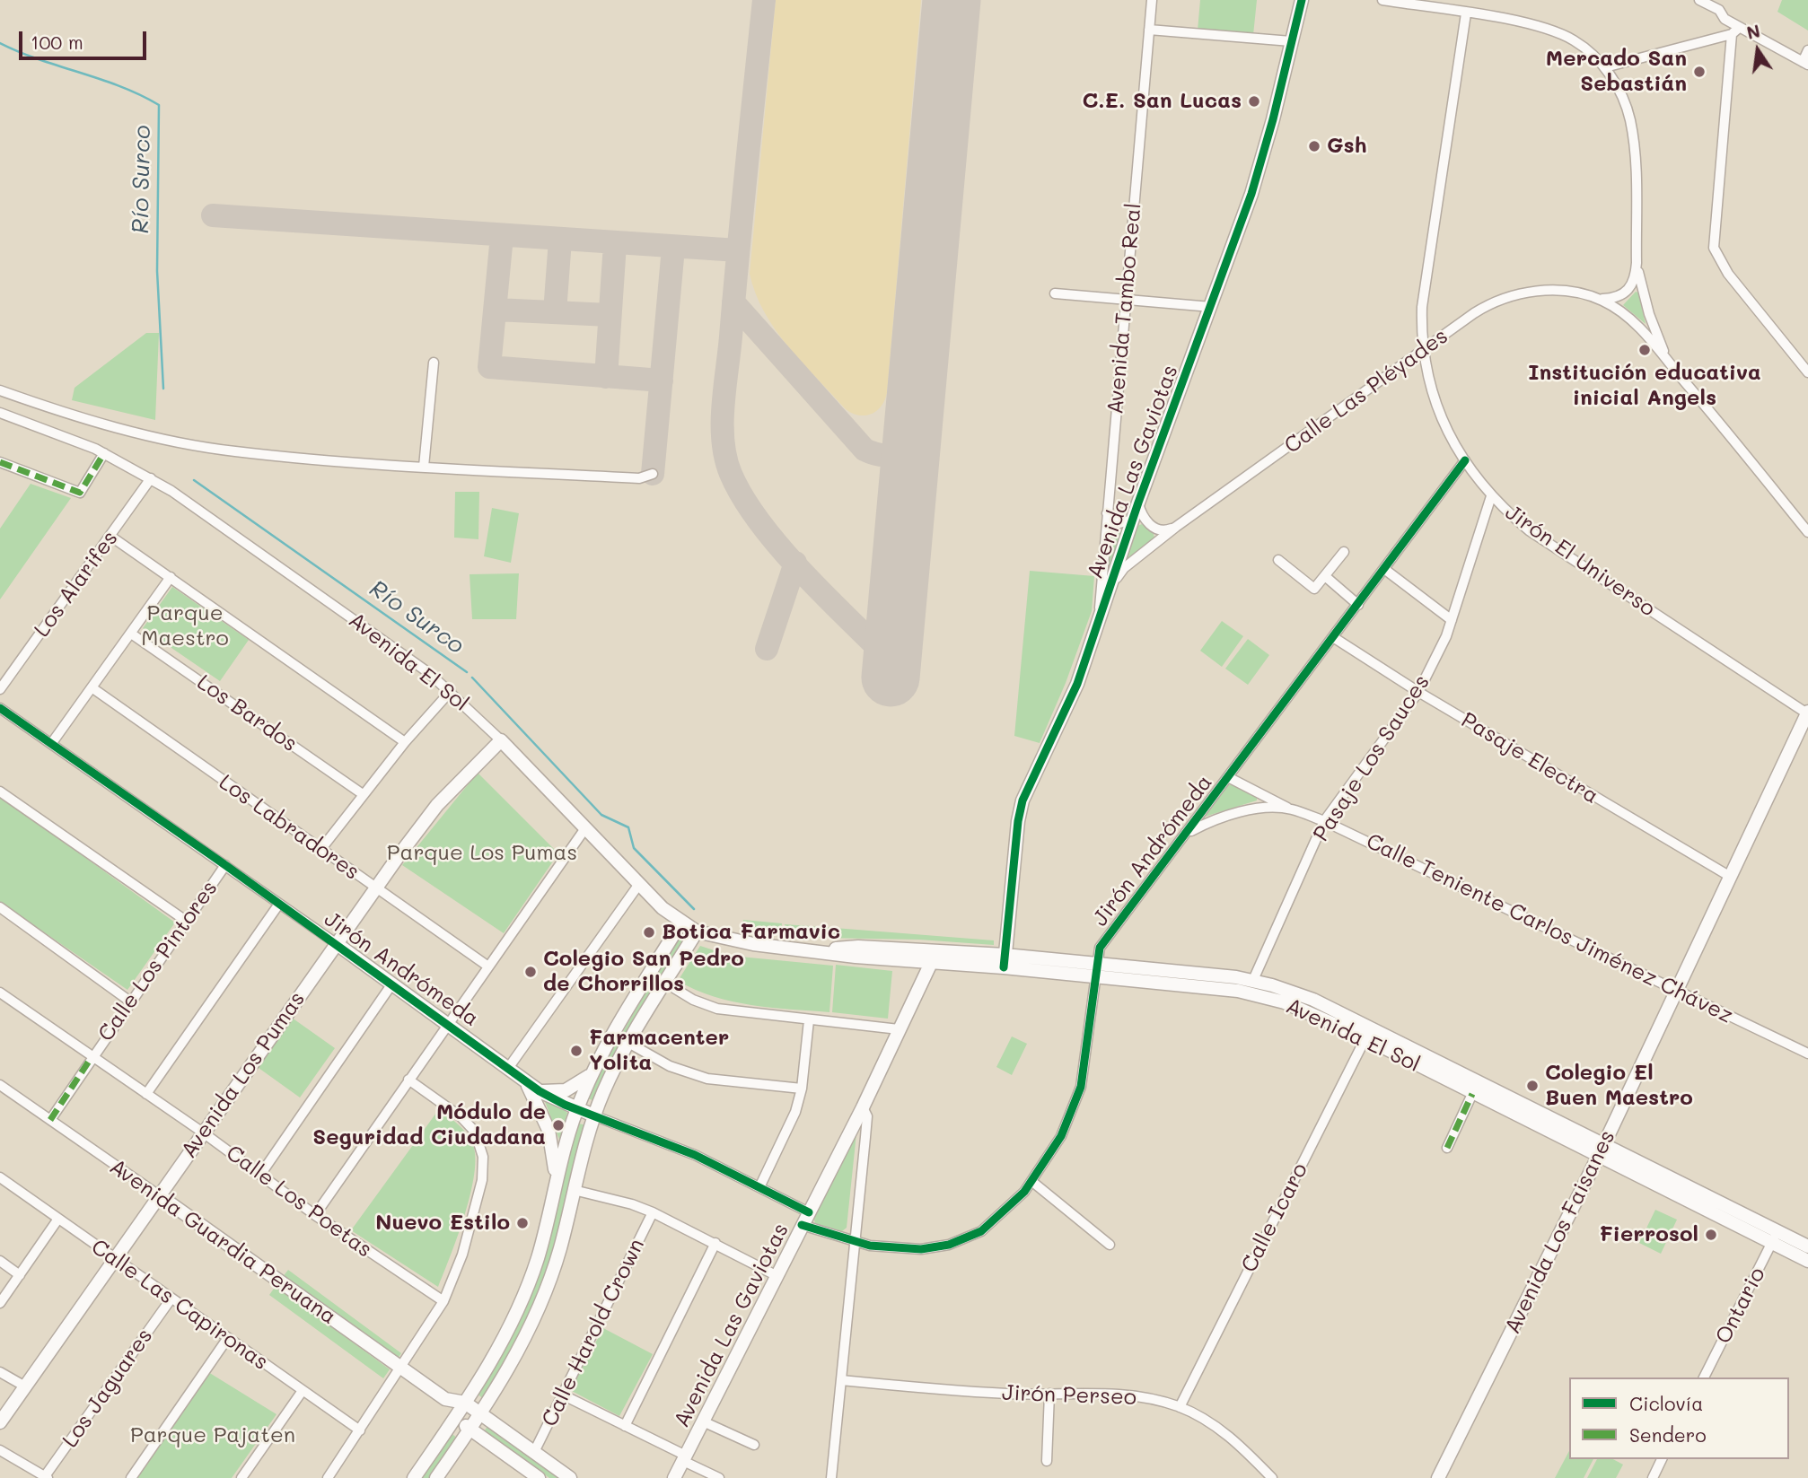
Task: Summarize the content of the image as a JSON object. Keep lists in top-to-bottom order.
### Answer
{
  "streets": {
    "street": [
      "Avenida Tambo Real",
      "Calle Las Pléyades",
      "Avenida Las Gaviotas",
      "Jirón El Universo",
      "Los Alarifes",
      "Avenida El Sol",
      "Los Bardos",
      "Pasaje Los Sauces",
      "Pasaje Electra",
      "Los Labradores",
      "Jirón Andrómeda",
      "Calle Teniente Carlos Jiménez Chávez",
      "Calle Los Pintores",
      "Avenida Los Pumas",
      "Calle Los Poetas",
      "Calle Icaro",
      "Avenida Los Faisanes",
      "Avenida Guardia Peruana",
      "Calle Las Capironas",
      "Ontario",
      "Calle Harold Crown",
      "Los Jaguares",
      "Jirón Perseo"
    ]
  },
  "crossings": [
    ["Avenida Tambo Real", "Calle Las Pléyades"],
    ["Avenida Tambo Real", "Avenida Las Gaviotas"],
    ["Calle Las Pléyades", "Avenida Las Gaviotas"],
    ["Calle Las Pléyades", "Jirón El Universo"],
    ["Avenida Las Gaviotas", "Avenida El Sol"],
    ["Avenida Las Gaviotas", "Jirón Andrómeda"],
    ["Jirón El Universo", "Pasaje Los Sauces"],
    ["Jirón El Universo", "Jirón Andrómeda"],
    ["Jirón El Universo", "Avenida Los Faisanes"],
    ["Los Alarifes", "Avenida El Sol"],
    ["Avenida El Sol", "Pasaje Los Sauces"],
    ["Avenida El Sol", "Jirón Andrómeda"],
    ["Avenida El Sol", "Avenida Los Pumas"],
    ["Avenida El Sol", "Calle Icaro"],
    ["Avenida El Sol", "Avenida Los Faisanes"],
    ["Avenida El Sol", "Ontario"],
    ["Pasaje Los Sauces", "Pasaje Electra"],
    ["Pasaje Los Sauces", "Calle Teniente Carlos Jiménez Chávez"],
    ["Pasaje Electra", "Jirón Andrómeda"],
    ["Pasaje Electra", "Avenida Los Faisanes"],
    ["Los Labradores", "Avenida Los Pumas"],
    ["Jirón Andrómeda", "Calle Teniente Carlos Jiménez Chávez"],
    ["Jirón Andrómeda", "Calle Los Pintores"],
    ["Jirón Andrómeda", "Avenida Los Pumas"],
    ["Calle Teniente Carlos Jiménez Chávez", "Avenida Los Faisanes"],
    ["Calle Los Pintores", "Calle Los Poetas"],
    ["Calle Los Pintores", "Avenida Guardia Peruana"],
    ["Avenida Los Pumas", "Calle Los Poetas"],
    ["Avenida Los Pumas", "Avenida Guardia Peruana"],
    ["Avenida Los Pumas", "Calle Las Capironas"],
    ["Calle Icaro", "Jirón Perseo"],
    ["Avenida Guardia Peruana", "Calle Harold Crown"],
    ["Calle Las Capironas", "Los Jaguares"]
  ],
  "water": ["Río Surco"],
  "parks": ["Parque Maestro", "Parque Los Pumas", "Parque Pajaten"],
  "places": [
    "Mercado San Sebastián",
    "C.E. San Lucas",
    "Gsh",
    "Institución educativa inicial Angels",
    "Botica Farmavic",
    "Colegio San Pedro de Chorrillos",
    "Farmacenter Yolita",
    "Colegio El Buen Maestro",
    "Módulo de Seguridad Ciudadana",
    "Nuevo Estilo",
    "Fierrosol"
  ],
  "legend": ["Ciclovía", "Sendero"],
  "scale_bar": "100 m",
  "north": "top"
}
